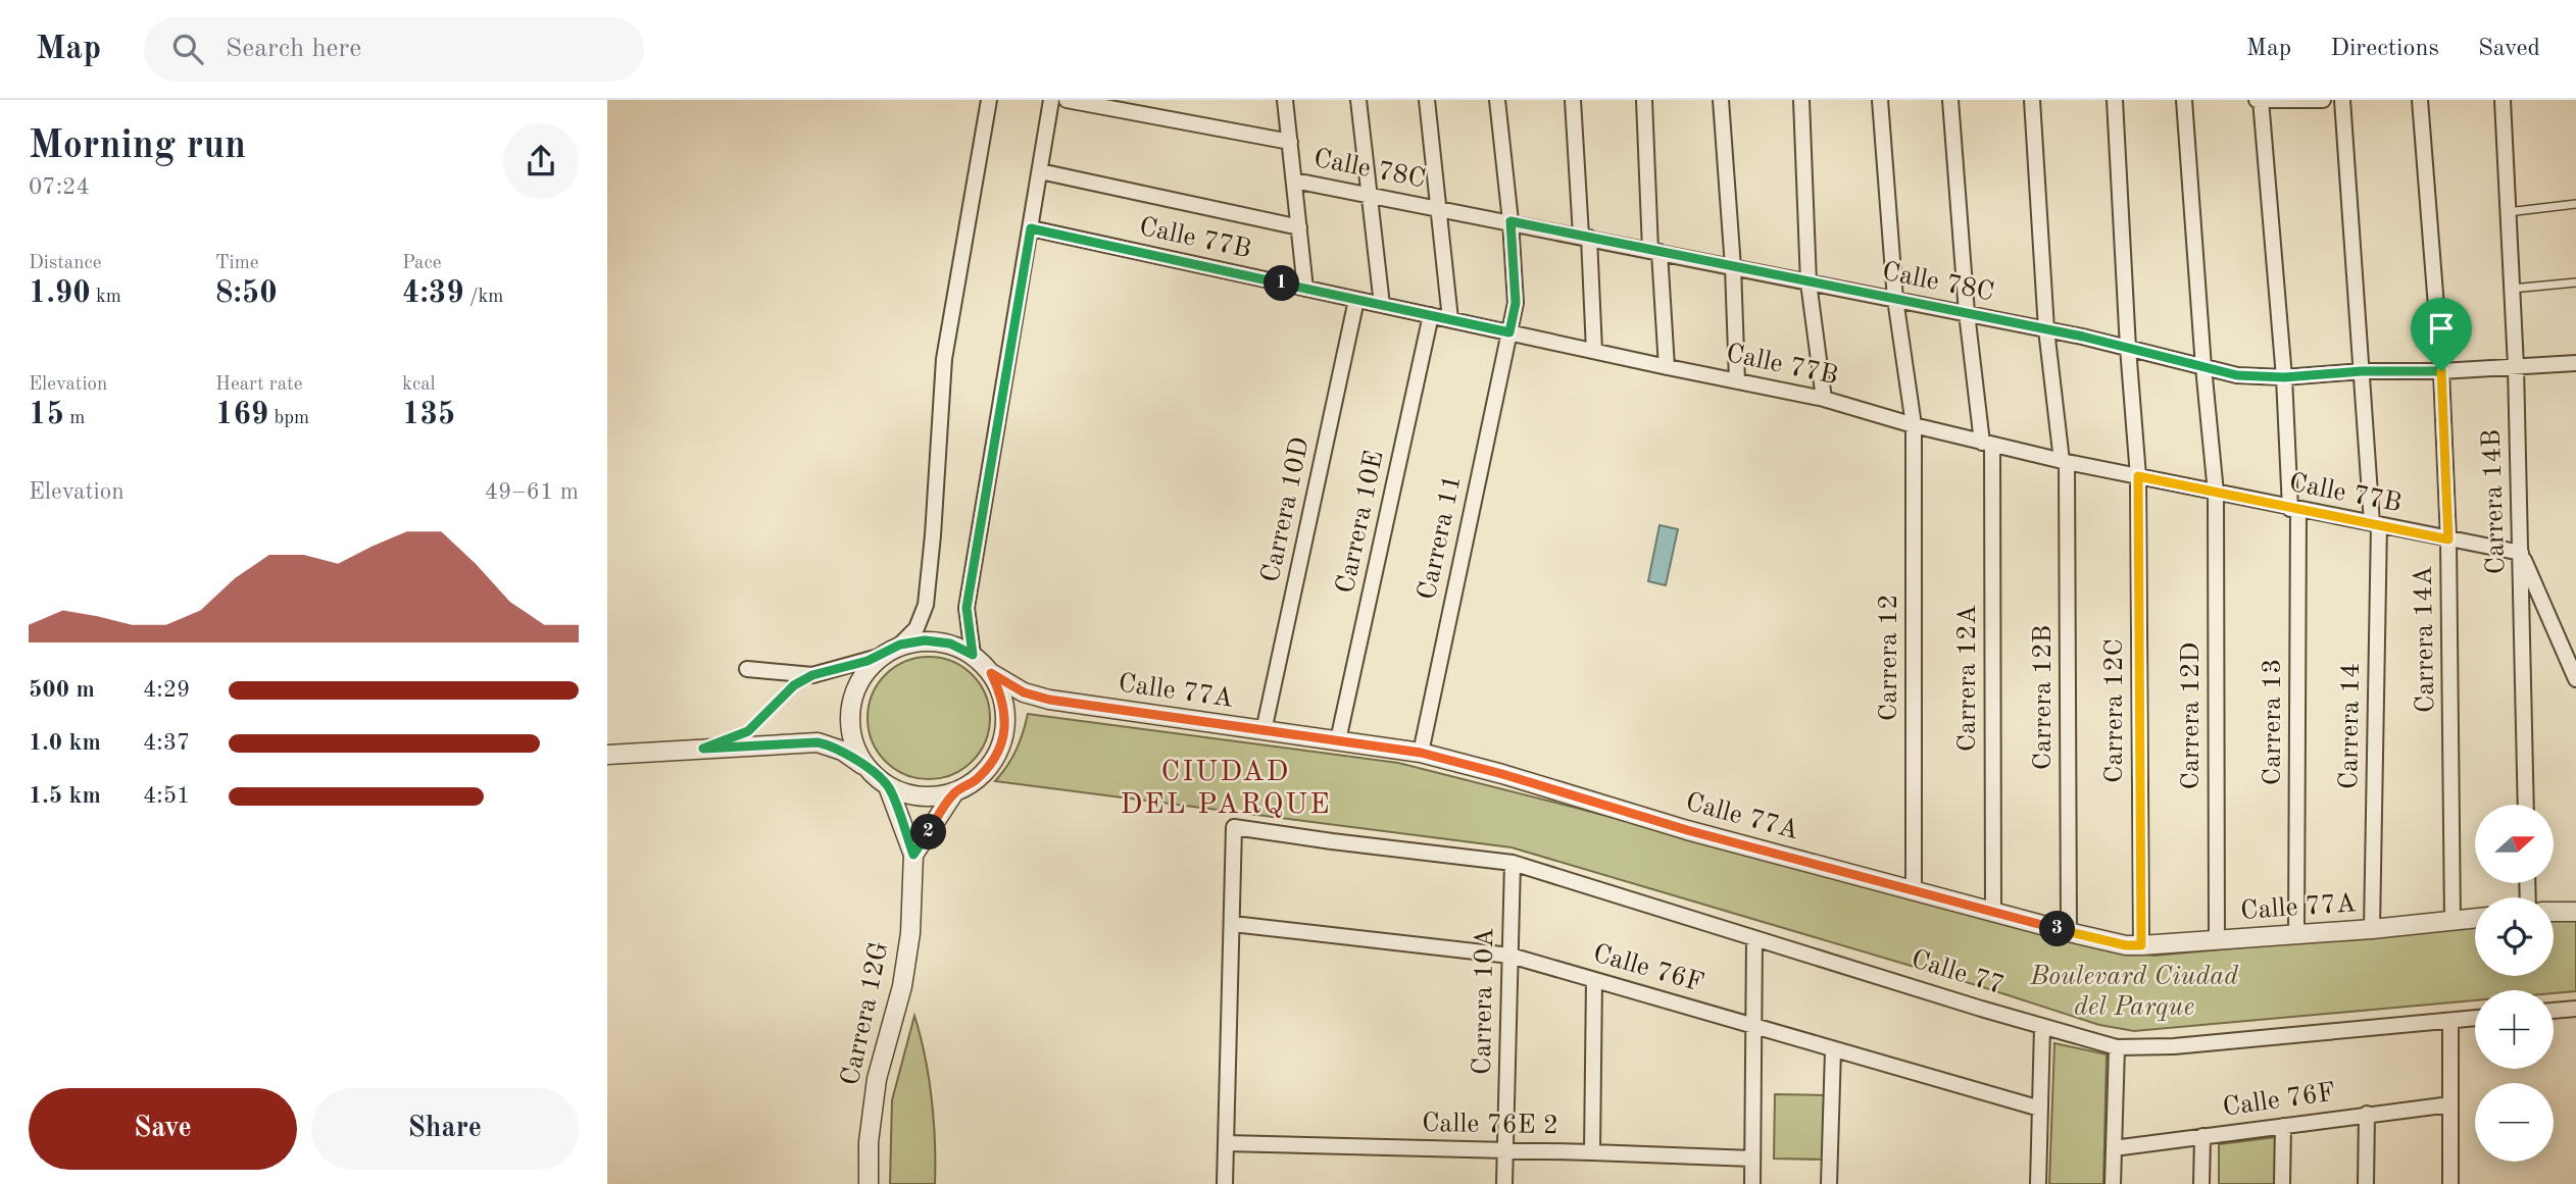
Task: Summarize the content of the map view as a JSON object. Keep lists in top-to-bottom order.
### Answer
{
  "streets": {
    "street": [
      "Calle 78C",
      "Calle 77B",
      "Carrera 14B",
      "Carrera 10D",
      "Carrera 10E",
      "Carrera 11",
      "Carrera 14A",
      "Carrera 12",
      "Carrera 12A",
      "Calle 77A",
      "Carrera 12B",
      "Carrera 12C",
      "Carrera 12D",
      "Carrera 13",
      "Carrera 14",
      "Calle 76F",
      "Calle 77",
      "Carrera 10A",
      "Carrera 12G",
      "Calle 76E 2"
    ]
  },
  "crossings": [
    ["Calle 78C", "Carrera 14B"],
    ["Calle 78C", "Carrera 11"],
    ["Calle 78C", "Carrera 14A"],
    ["Calle 78C", "Carrera 12"],
    ["Calle 78C", "Carrera 12A"],
    ["Calle 78C", "Carrera 12B"],
    ["Calle 78C", "Carrera 12C"],
    ["Calle 78C", "Carrera 12D"],
    ["Calle 78C", "Carrera 13"],
    ["Calle 78C", "Carrera 14"],
    ["Calle 77B", "Carrera 14B"],
    ["Calle 77B", "Carrera 10D"],
    ["Calle 77B", "Carrera 10E"],
    ["Calle 77B", "Carrera 11"],
    ["Calle 77B", "Carrera 14A"],
    ["Calle 77B", "Carrera 12"],
    ["Calle 77B", "Carrera 12A"],
    ["Calle 77B", "Carrera 12B"],
    ["Calle 77B", "Carrera 12C"],
    ["Calle 77B", "Carrera 12D"],
    ["Calle 77B", "Carrera 13"],
    ["Calle 77B", "Carrera 14"],
    ["Carrera 10D", "Calle 77A"],
    ["Carrera 10E", "Calle 77A"],
    ["Carrera 11", "Calle 77A"],
    ["Carrera 14A", "Calle 77A"],
    ["Carrera 12", "Calle 77A"],
    ["Carrera 12A", "Calle 77A"],
    ["Calle 77A", "Carrera 12B"],
    ["Calle 77A", "Carrera 12C"],
    ["Calle 77A", "Carrera 12D"],
    ["Calle 77A", "Carrera 13"],
    ["Calle 77A", "Carrera 14"],
    ["Calle 77A", "Carrera 12G"],
    ["Calle 76F", "Calle 77"],
    ["Calle 76F", "Carrera 10A"],
    ["Calle 77", "Carrera 10A"],
    ["Carrera 10A", "Calle 76E 2"]
  ],
  "districts": ["CIUDAD DEL PARQUE"],
  "parks": ["Boulevard Ciudad del Parque"],
  "north": "right",
  "page": {
    "header": "Map",
    "search": "Search here",
    "nav": ["Map", "Directions", "Saved"],
    "heading": ["Morning run", "07:24"],
    "stats": [
      ["Distance", "1.90 km"],
      ["Time", "8:50"],
      ["Pace", "4:39 /km"],
      ["Elevation", "15 m"],
      ["Heart rate", "169 bpm"],
      ["kcal", "135"]
    ],
    "pins": ["1", "2", "3"],
    "chart": ["Elevation", "49–61 m"],
    "list": [
      {
        "name": "500 m",
        "note": "4:29"
      },
      {
        "name": "1.0 km",
        "note": "4:37"
      },
      {
        "name": "1.5 km",
        "note": "4:51"
      }
    ],
    "map_buttons": ["+", "−"],
    "buttons": ["Save", "Share"]
  }
}
